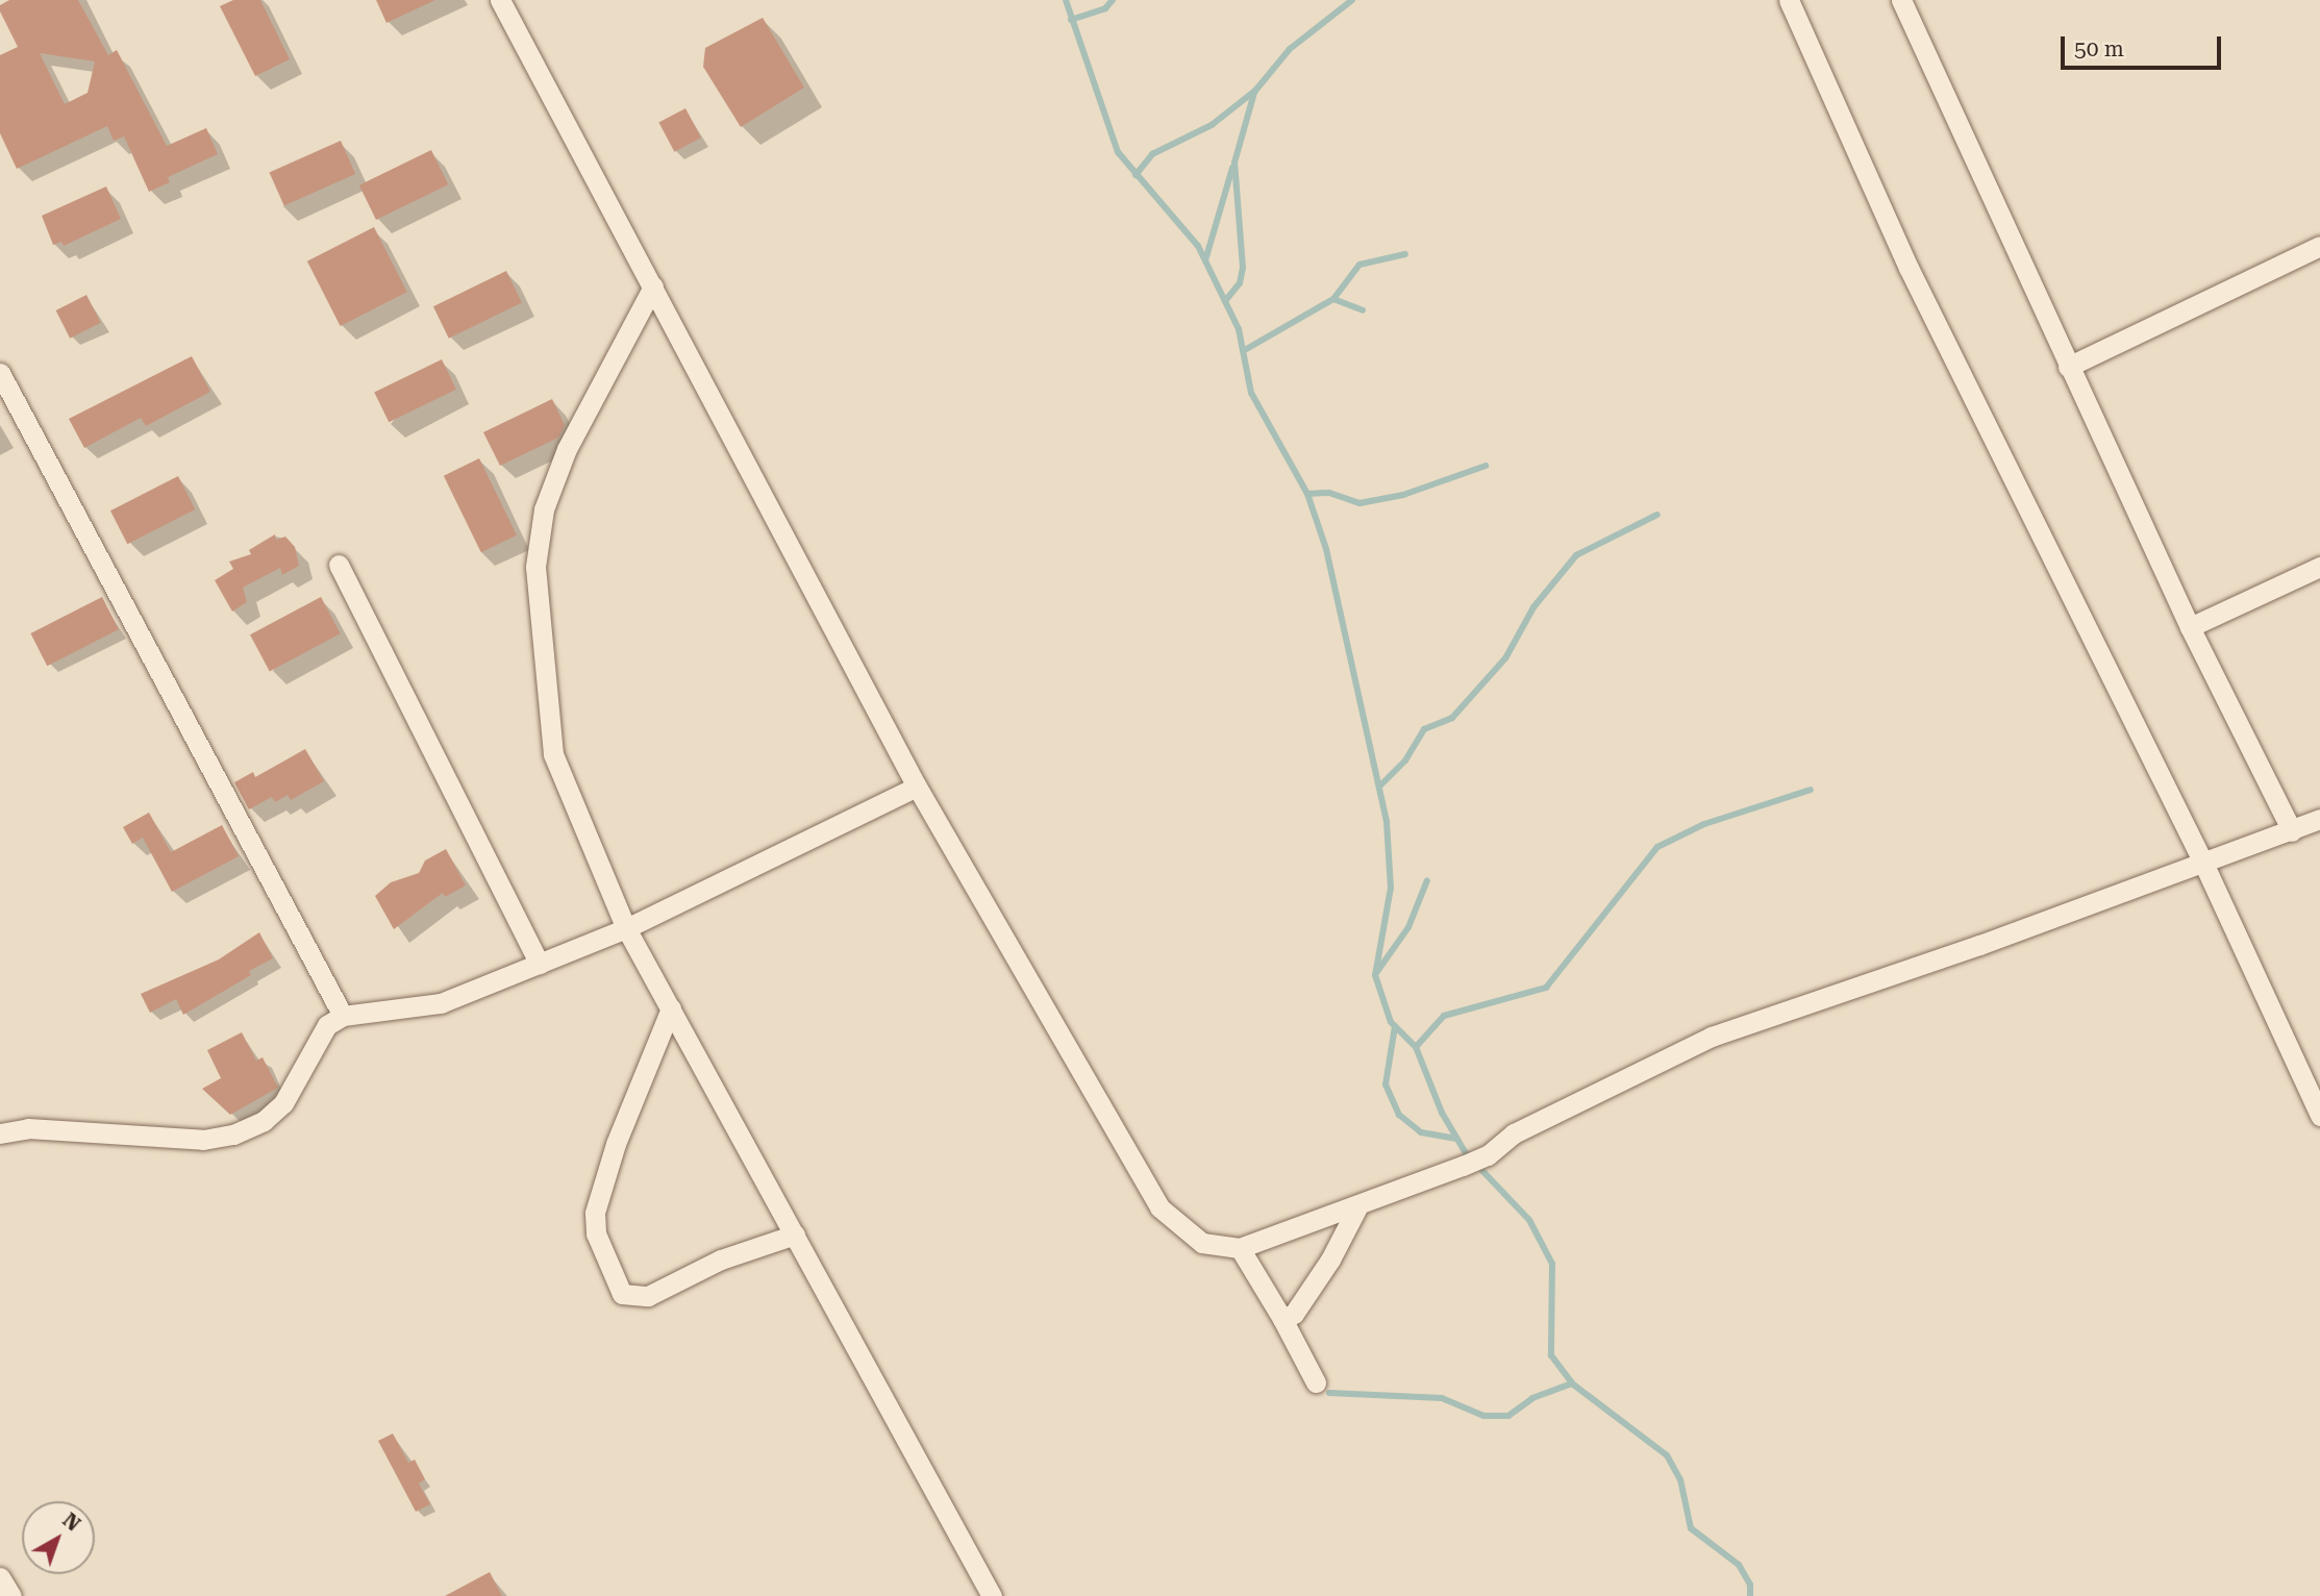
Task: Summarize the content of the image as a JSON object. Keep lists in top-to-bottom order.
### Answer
{
  "scale_bar": "50 m",
  "north": "top right"
}
